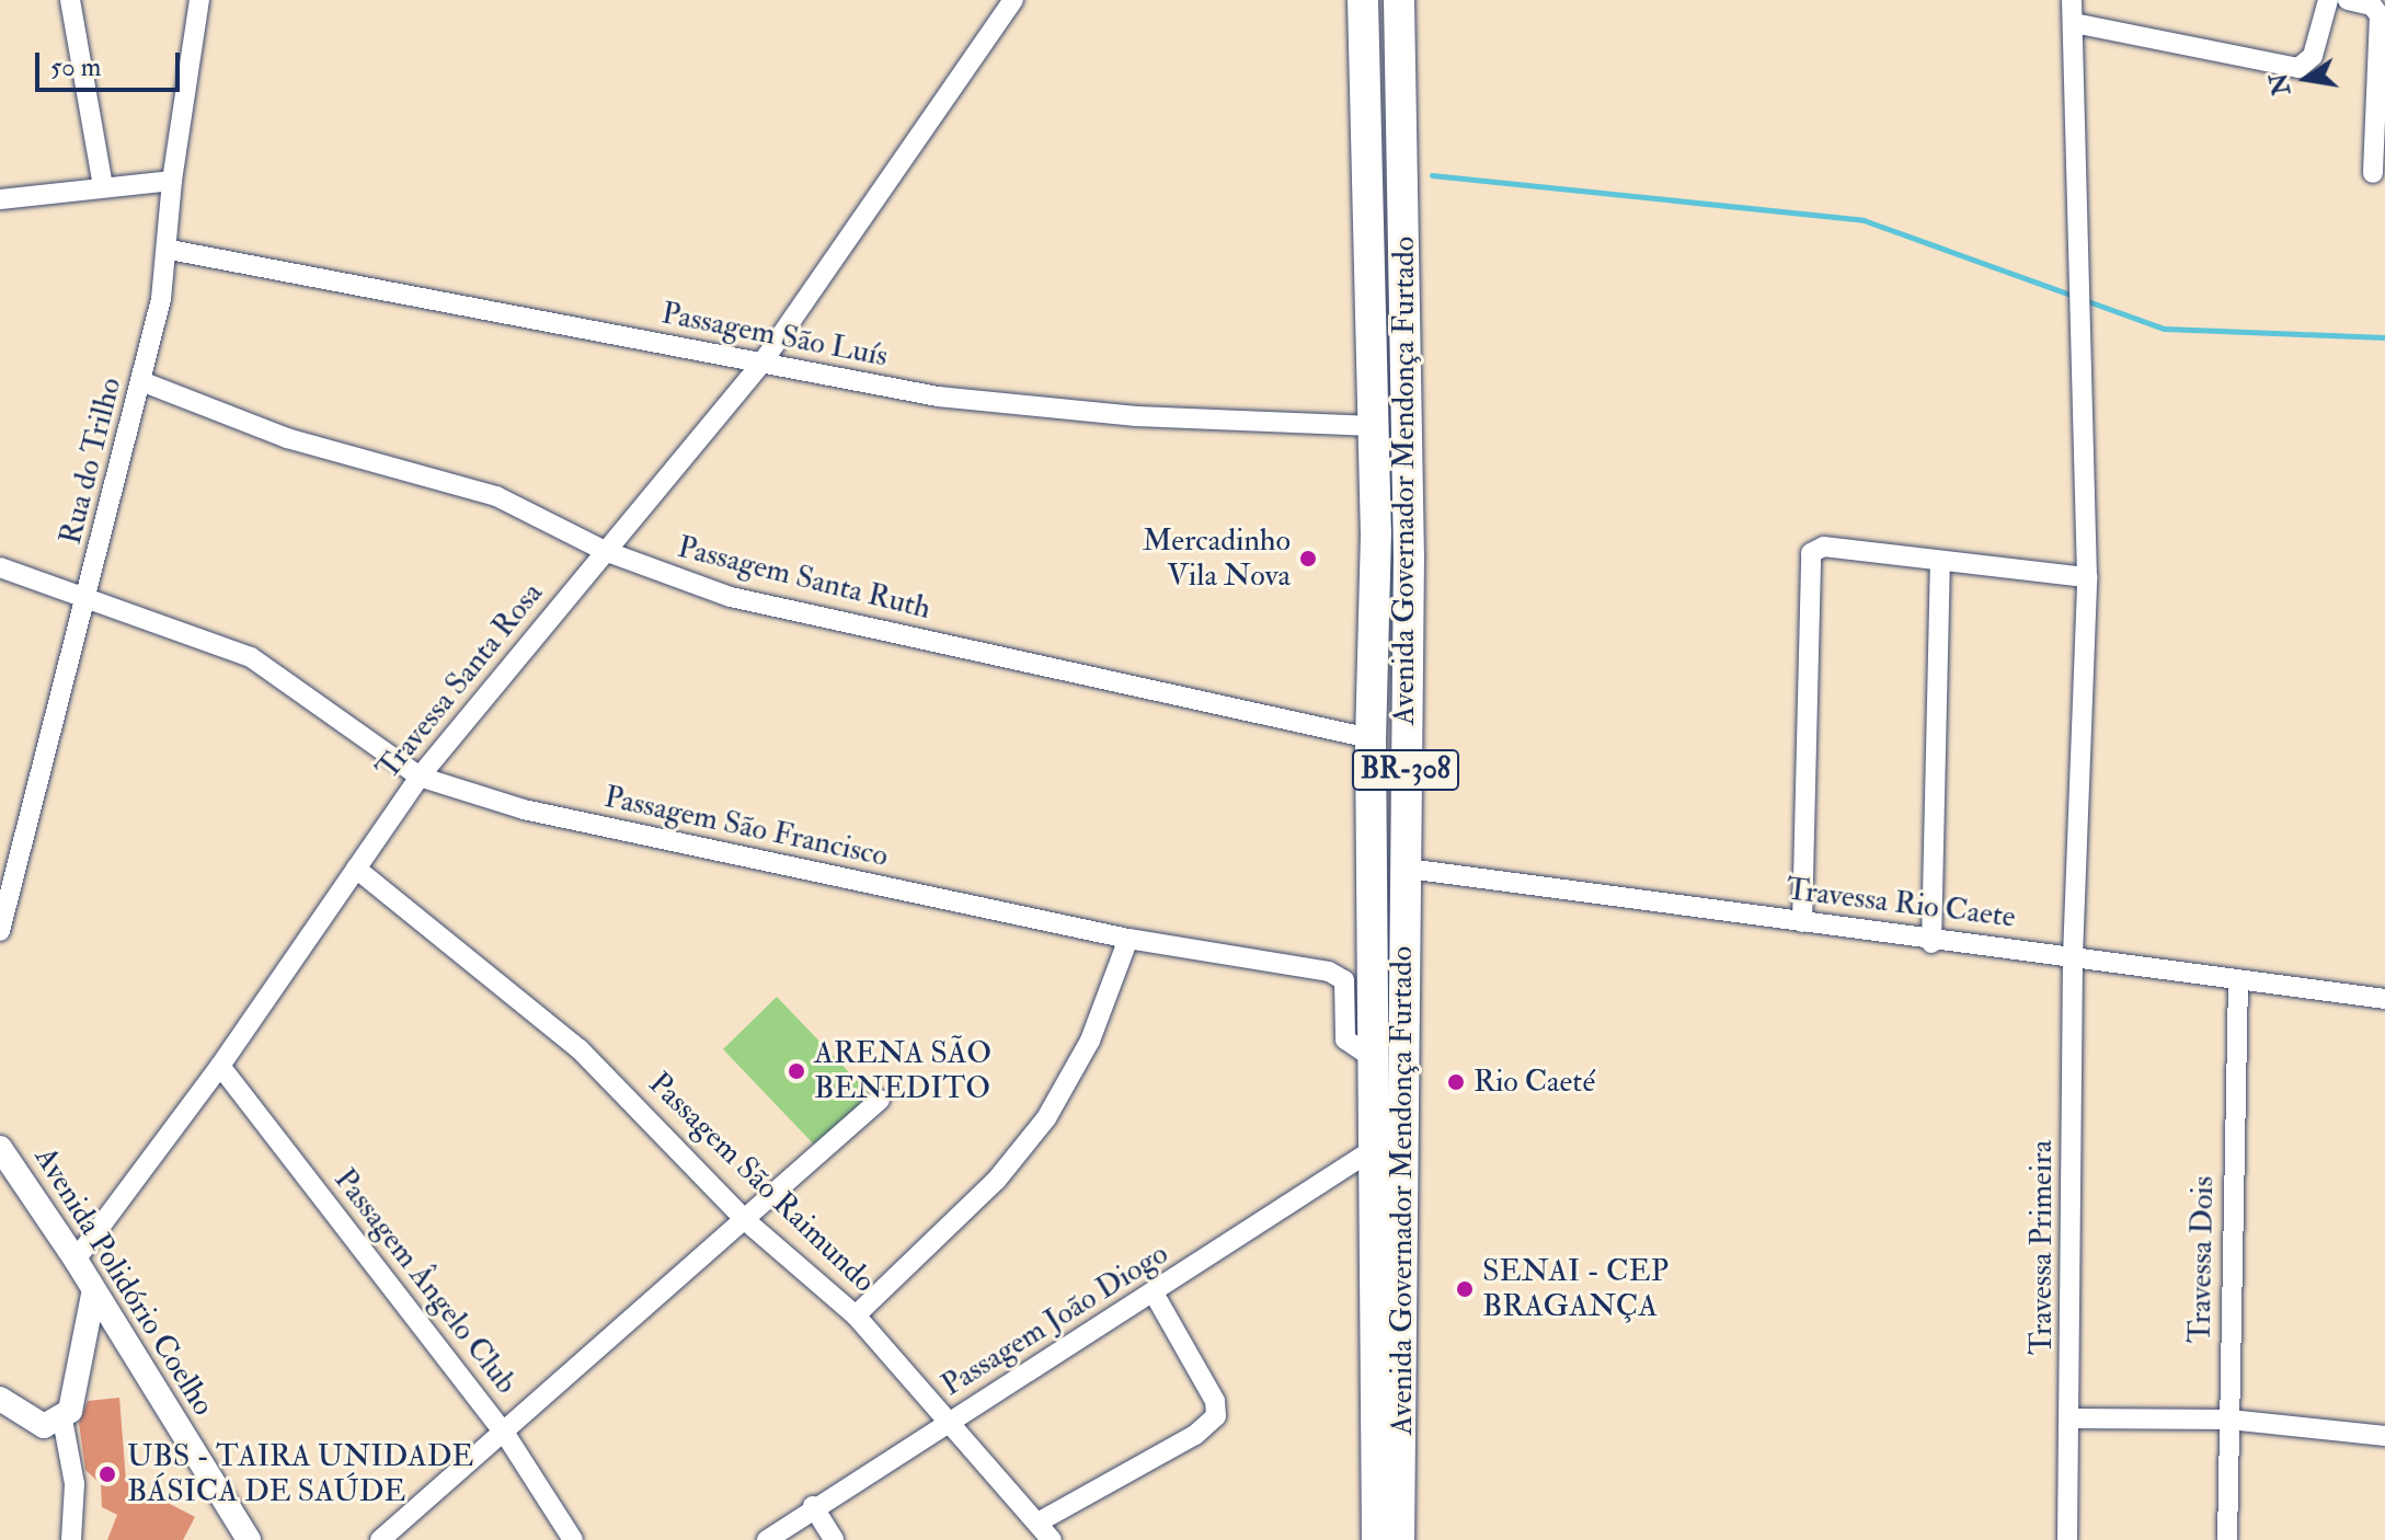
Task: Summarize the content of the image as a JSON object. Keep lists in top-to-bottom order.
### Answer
{
  "streets": {
    "main road": ["Avenida Governador Mendonça Furtado", "BR-308"],
    "street": [
      "Passagem São Luís",
      "Rua do Trilho",
      "Passagem Santa Ruth",
      "Travessa Santa Rosa",
      "Passagem São Francisco",
      "Travessa Rio Caete",
      "Passagem São Raimundo",
      "Travessa Primeira",
      "Travessa Dois",
      "Avenida Polidório Coelho",
      "Passagem Ângelo Club",
      "Passagem João Diogo"
    ]
  },
  "crossings": [
    ["Passagem São Luís", "Rua do Trilho"],
    ["Passagem São Luís", "Avenida Governador Mendonça Furtado"],
    ["Passagem São Luís", "Travessa Santa Rosa"],
    ["Rua do Trilho", "Passagem Santa Ruth"],
    ["Rua do Trilho", "Passagem São Francisco"],
    ["Avenida Governador Mendonça Furtado", "Passagem Santa Ruth"],
    ["Avenida Governador Mendonça Furtado", "Passagem São Francisco"],
    ["Avenida Governador Mendonça Furtado", "Travessa Rio Caete"],
    ["Avenida Governador Mendonça Furtado", "Passagem João Diogo"],
    ["Passagem Santa Ruth", "Travessa Santa Rosa"],
    ["Travessa Santa Rosa", "Passagem São Francisco"],
    ["Travessa Santa Rosa", "Passagem São Raimundo"],
    ["Travessa Santa Rosa", "Avenida Polidório Coelho"],
    ["Travessa Santa Rosa", "Passagem Ângelo Club"],
    ["Travessa Rio Caete", "Travessa Primeira"],
    ["Travessa Rio Caete", "Travessa Dois"],
    ["Passagem São Raimundo", "Passagem João Diogo"]
  ],
  "places": [
    "Mercadinho Vila Nova",
    "ARENA SÃO BENEDITO",
    "Rio Caeté",
    "SENAI - CEP BRAGANÇA",
    "UBS - TAIRA UNIDADE BÁSICA DE SAÚDE"
  ],
  "scale_bar": "50 m",
  "north": "left"
}
